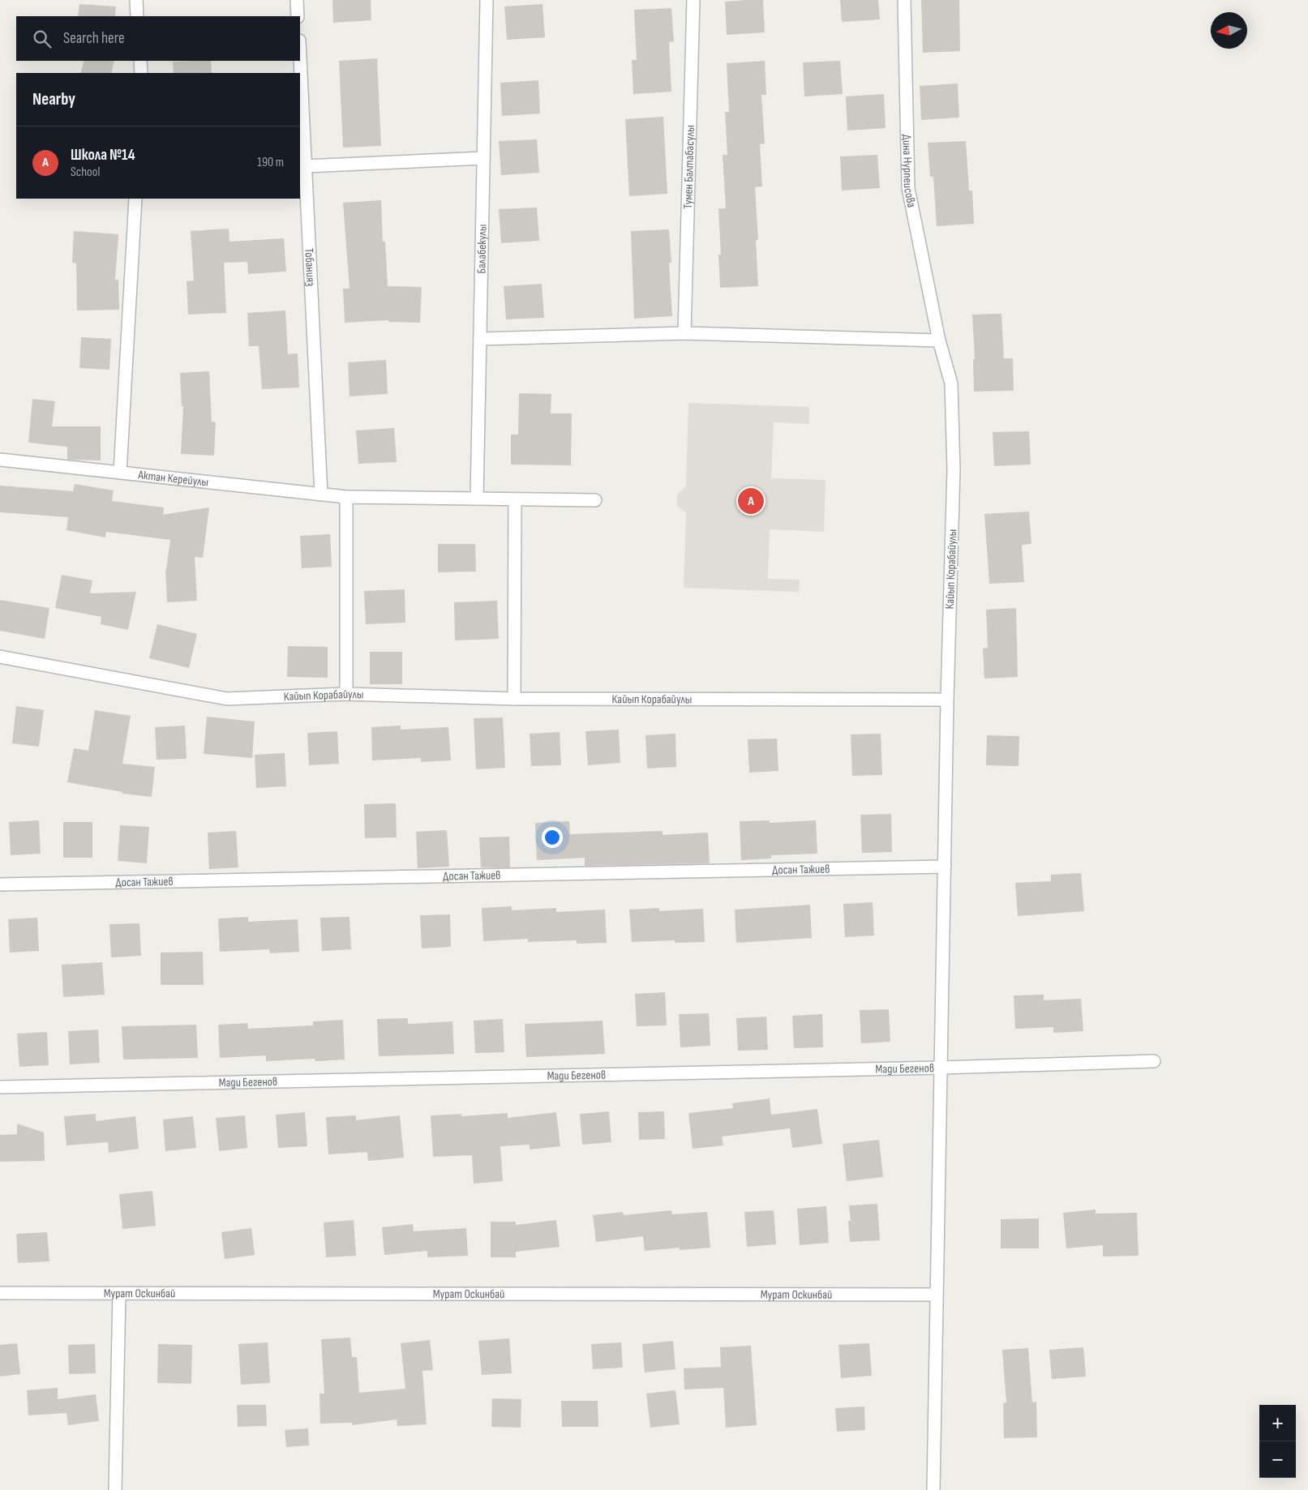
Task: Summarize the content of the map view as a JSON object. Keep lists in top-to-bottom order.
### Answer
{
  "streets": {
    "street": [
      "Тумен Балтабасулы",
      "Дина Нурпеисова",
      "Балабекулы",
      "Тобанияз",
      "Актан Керейулы",
      "Кайып Корабайулы",
      "Досан Тажиев",
      "Мади Бегенов",
      "Мурат Оскинбай"
    ]
  },
  "crossings": [
    ["Дина Нурпеисова", "Кайып Корабайулы"],
    ["Балабекулы", "Актан Керейулы"],
    ["Тобанияз", "Актан Керейулы"]
  ],
  "north": "left",
  "page": {
    "search": "Search here",
    "heading": "Nearby",
    "list": [
      {
        "mark": "A",
        "name": "Школа №14",
        "note": "School",
        "value": "190 m"
      }
    ],
    "pins": "A",
    "map_buttons": ["+", "−"]
  }
}
